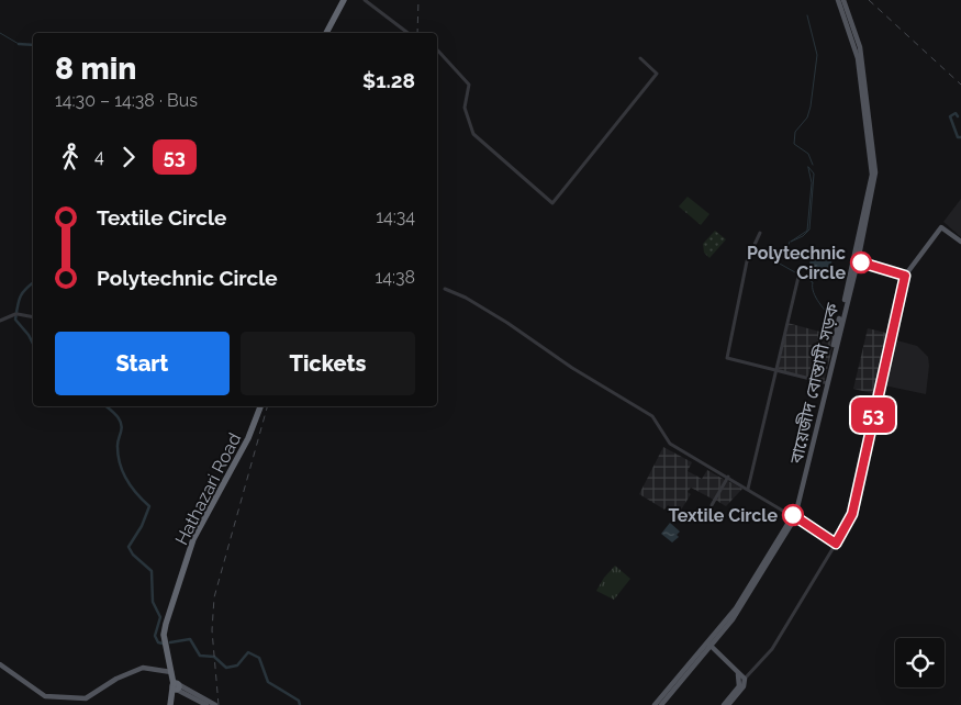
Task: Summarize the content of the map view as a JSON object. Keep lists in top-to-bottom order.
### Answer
{
  "streets": {
    "highway": ["Hathazari Road"],
    "main road": ["বায়েজীদ বোস্তামী সড়ক"]
  },
  "places": ["Polytechnic Circle", "Textile Circle"],
  "lines": ["bus line 53"],
  "page": {
    "on_map": "53",
    "heading": ["8 min", "14:30 – 14:38 · Bus", "$1.28"],
    "legs": ["4", "53"],
    "list": [
      {
        "name": "Textile Circle",
        "value": "14:34"
      },
      {
        "name": "Polytechnic Circle",
        "value": "14:38"
      }
    ],
    "buttons": ["Start", "Tickets"]
  }
}
